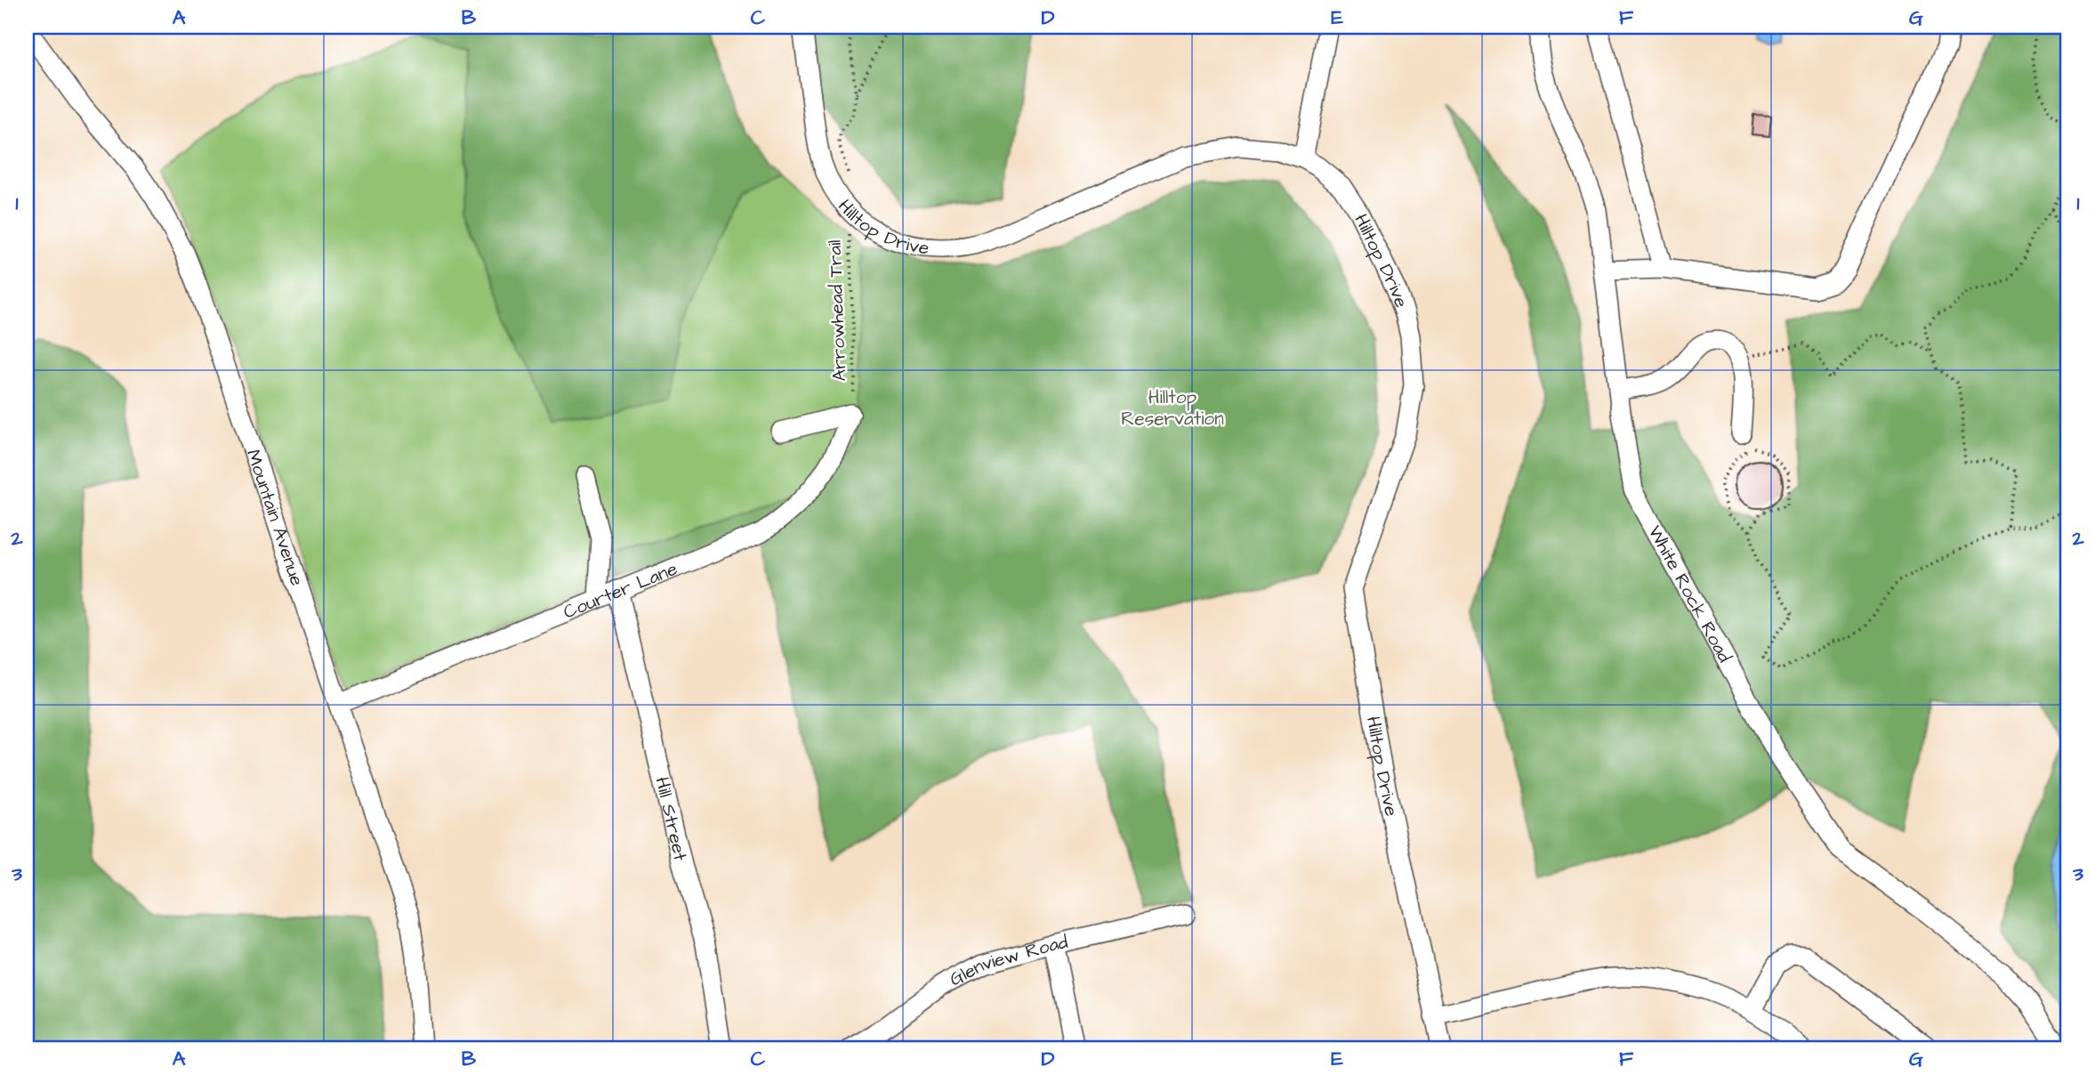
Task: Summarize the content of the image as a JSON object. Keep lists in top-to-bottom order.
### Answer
{
  "streets": {
    "street": [
      "Hilltop Drive",
      "Mountain Avenue",
      "Courter Lane",
      "White Rock Road",
      "Hill Street",
      "Glenview Road"
    ],
    "path": ["Arrowhead Trail"]
  },
  "crossings": [
    ["Hilltop Drive", "Arrowhead Trail"],
    ["Arrowhead Trail", "Courter Lane"],
    ["Mountain Avenue", "Courter Lane"],
    ["Courter Lane", "Hill Street"]
  ],
  "parks": ["Hilltop Reservation"],
  "grid": {
    "columns": [
      "A",
      "B",
      "C",
      "D",
      "E",
      "F",
      "G"
    ],
    "rows": ["1", "2", "3"]
  }
}
